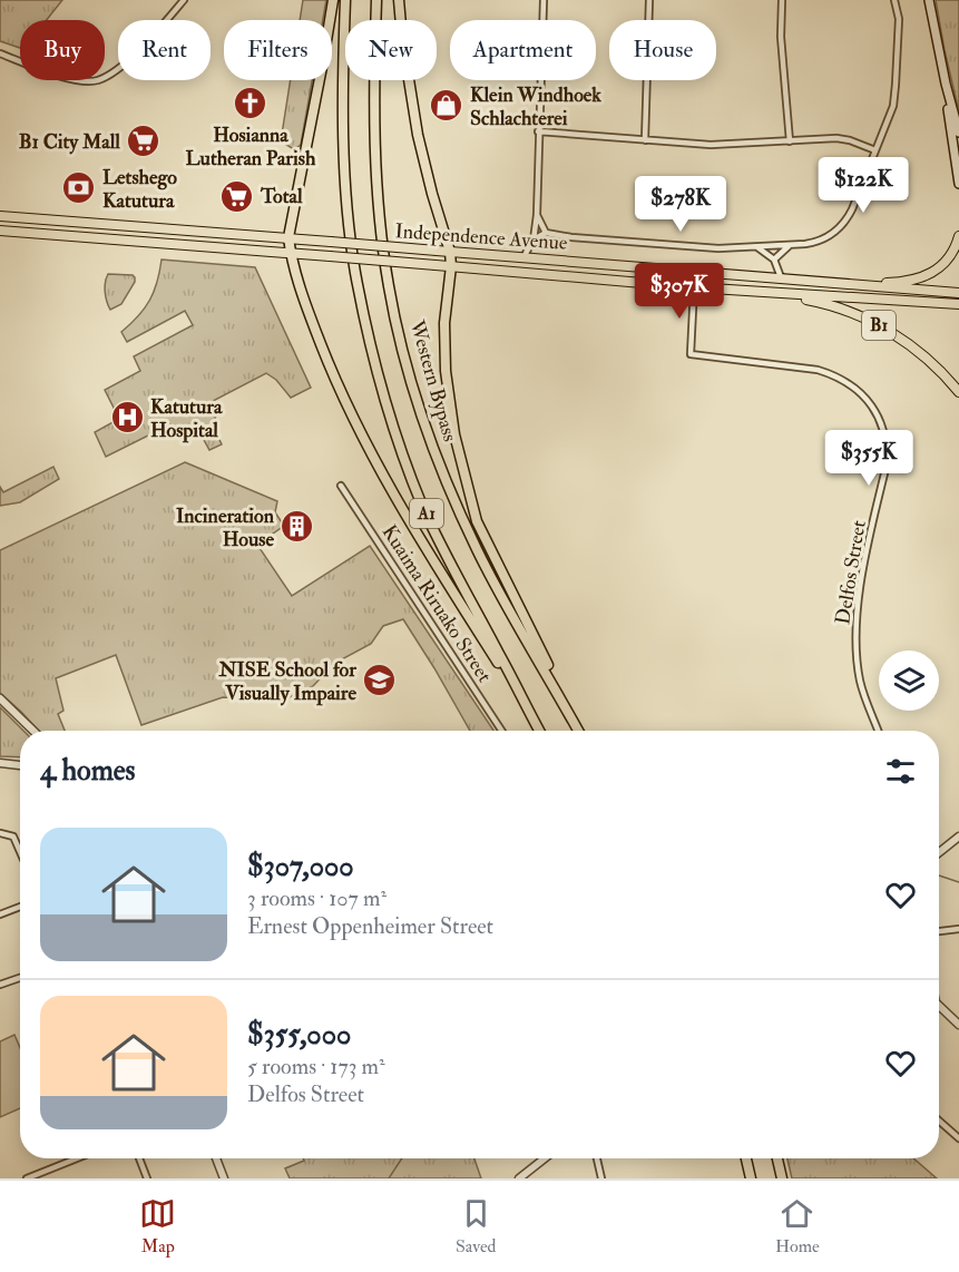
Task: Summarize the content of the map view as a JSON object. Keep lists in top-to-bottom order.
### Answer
{
  "streets": {
    "highway": ["Western Bypass", "A1"],
    "main road": ["Independence Avenue", "B1"],
    "street": ["Delfos Street", "Kuaima Riruako Street"]
  },
  "crossings": [
    ["Independence Avenue", "B1"],
    ["Independence Avenue", "Delfos Street"]
  ],
  "places": {
    "church": ["Hosianna Lutheran Parish"],
    "shop": ["Klein Windhoek Schlachterei"],
    "supermarket": ["B1 City Mall", "Total"],
    "bank": ["Letshego Katutura"],
    "hospital": ["Katutura Hospital"],
    "building": ["Incineration House"],
    "school or university": ["NISE School for Visually Impaire"]
  },
  "page": {
    "chip": [
      "Buy",
      "Rent",
      "Filters",
      "New",
      "Apartment",
      "House"
    ],
    "price": [
      "$122K",
      "$278K",
      "$307K",
      "$355K"
    ],
    "heading": "4 homes",
    "list": [
      {
        "name": "$307,000",
        "note": "3 rooms · 107 m² · Ernest Oppenheimer Street"
      },
      {
        "name": "$355,000",
        "note": "5 rooms · 173 m² · Delfos Street"
      }
    ],
    "tabs": ["Map", "Saved", "Home"]
  }
}
